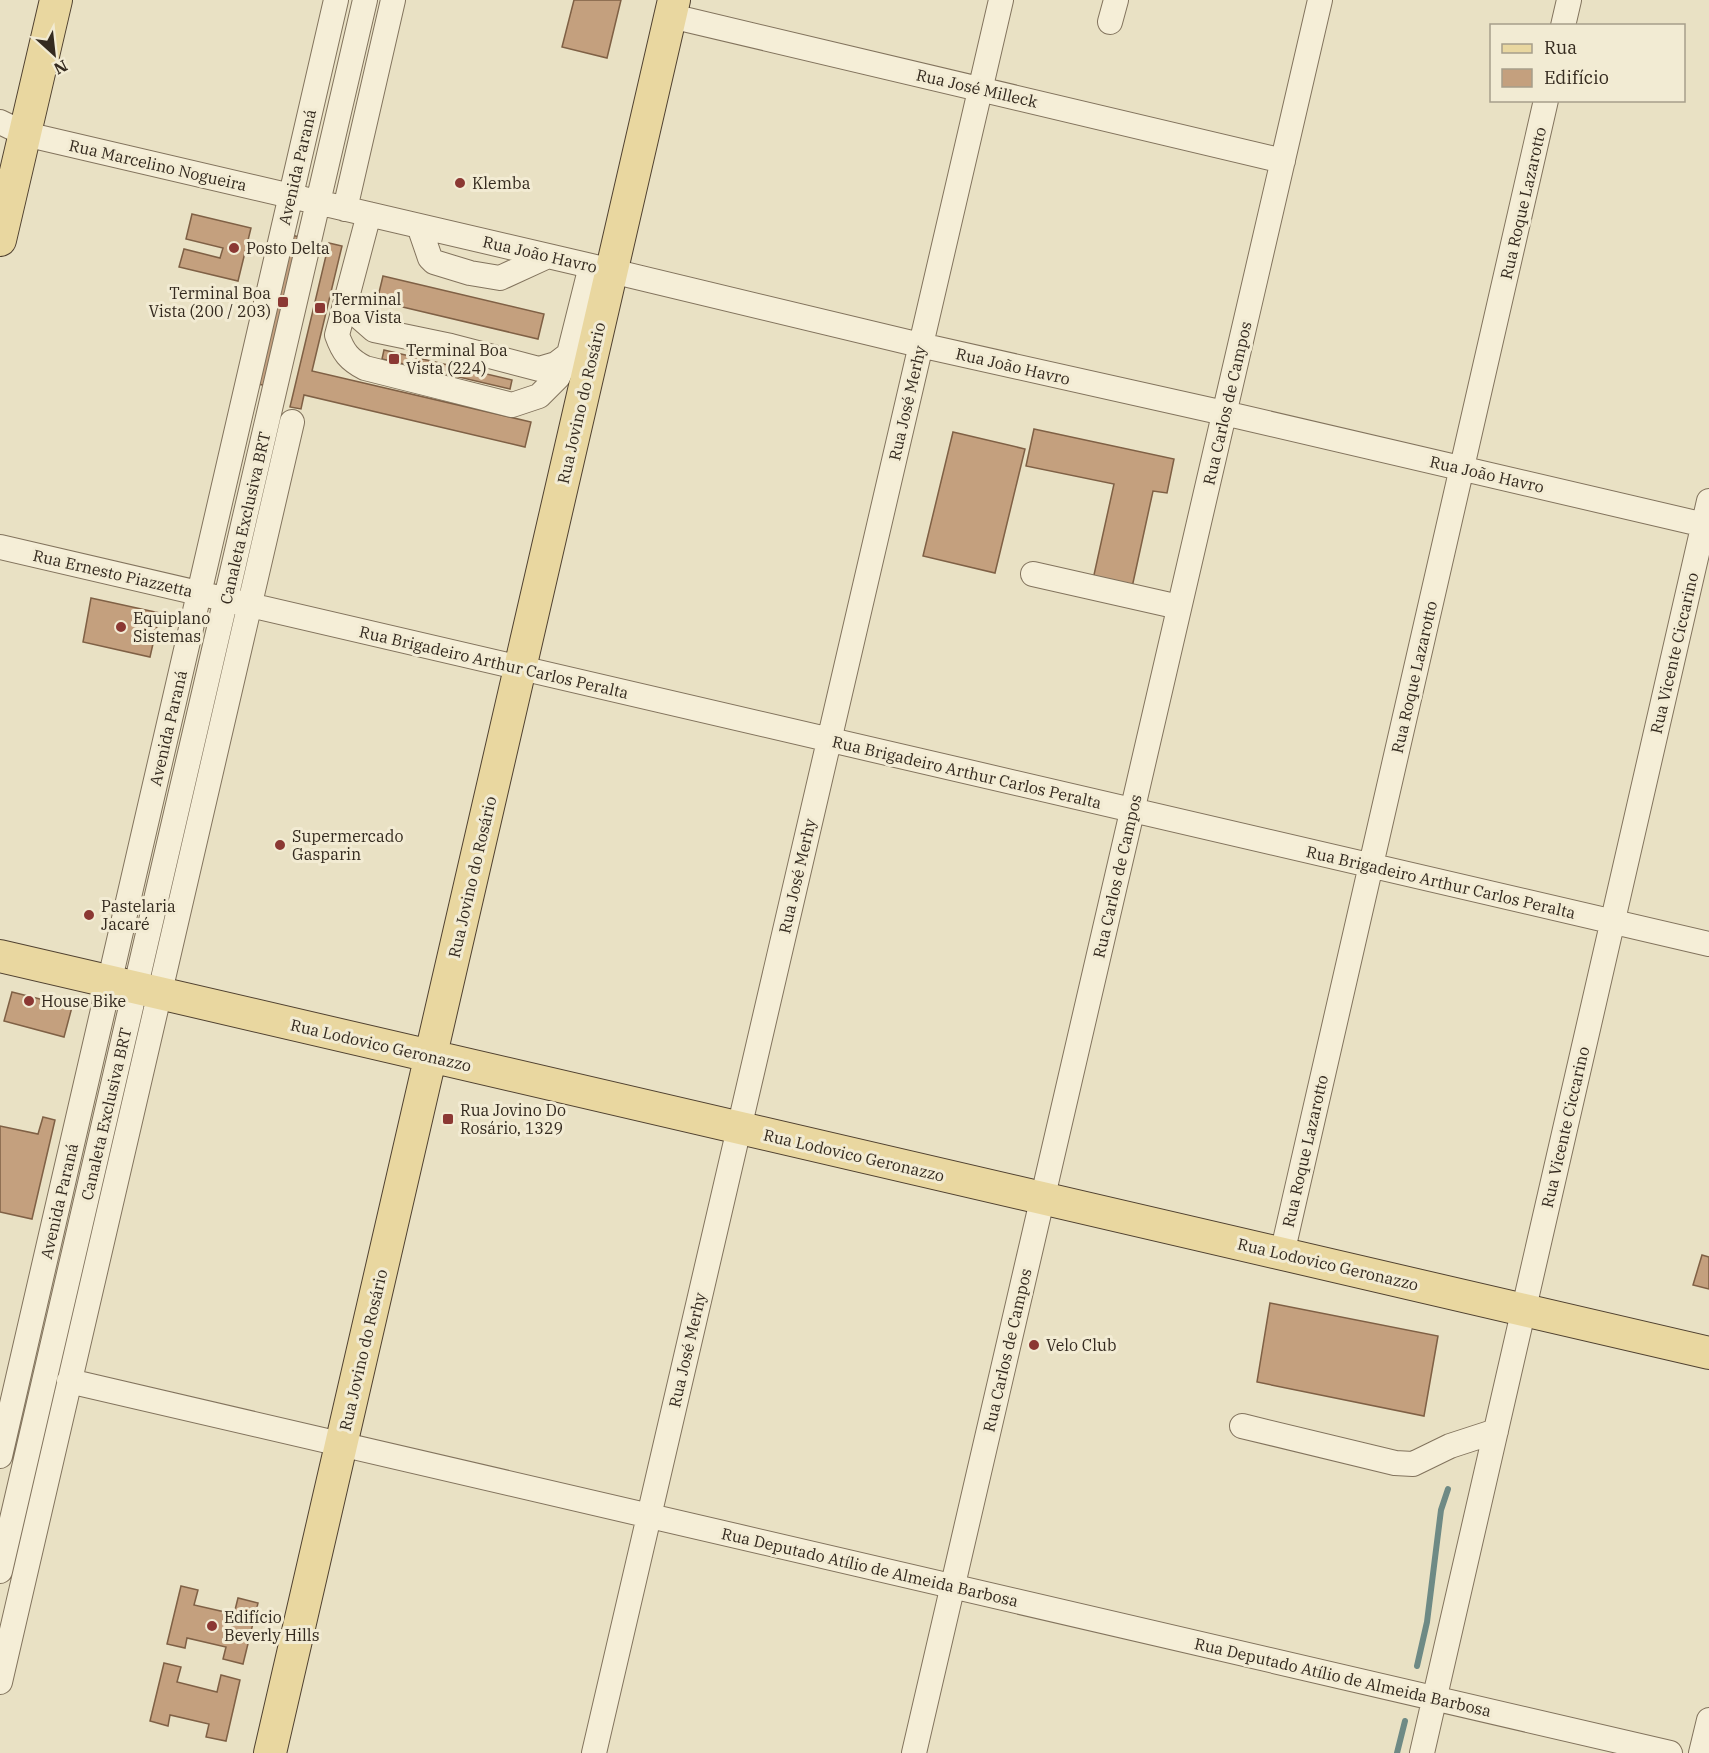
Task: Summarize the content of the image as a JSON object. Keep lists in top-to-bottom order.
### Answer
{
  "streets": {
    "main road": ["Rua Jovino do Rosário", "Rua Lodovico Geronazzo"],
    "street": [
      "Rua José Milleck",
      "Rua Marcelino Nogueira",
      "Avenida Paraná",
      "Rua Roque Lazarotto",
      "Rua João Havro",
      "Rua José Merhy",
      "Rua Carlos de Campos",
      "Canaleta Exclusiva BRT",
      "Rua Ernesto Piazzetta",
      "Rua Vicente Ciccarino",
      "Rua Brigadeiro Arthur Carlos Peralta",
      "Rua Deputado Atílio de Almeida Barbosa"
    ]
  },
  "crossings": [
    ["Rua José Milleck", "Rua Jovino do Rosário"],
    ["Rua José Milleck", "Rua José Merhy"],
    ["Rua José Milleck", "Rua Carlos de Campos"],
    ["Rua Marcelino Nogueira", "Avenida Paraná"],
    ["Rua Marcelino Nogueira", "Rua João Havro"],
    ["Rua Marcelino Nogueira", "Canaleta Exclusiva BRT"],
    ["Avenida Paraná", "Canaleta Exclusiva BRT"],
    ["Avenida Paraná", "Rua Ernesto Piazzetta"],
    ["Avenida Paraná", "Rua Brigadeiro Arthur Carlos Peralta"],
    ["Avenida Paraná", "Rua Lodovico Geronazzo"],
    ["Avenida Paraná", "Rua Deputado Atílio de Almeida Barbosa"],
    ["Rua Roque Lazarotto", "Rua João Havro"],
    ["Rua Roque Lazarotto", "Rua Brigadeiro Arthur Carlos Peralta"],
    ["Rua Roque Lazarotto", "Rua Lodovico Geronazzo"],
    ["Rua João Havro", "Rua Jovino do Rosário"],
    ["Rua João Havro", "Rua José Merhy"],
    ["Rua João Havro", "Rua Carlos de Campos"],
    ["Rua João Havro", "Canaleta Exclusiva BRT"],
    ["Rua João Havro", "Rua Vicente Ciccarino"],
    ["Rua Jovino do Rosário", "Rua Brigadeiro Arthur Carlos Peralta"],
    ["Rua Jovino do Rosário", "Rua Lodovico Geronazzo"],
    ["Rua Jovino do Rosário", "Rua Deputado Atílio de Almeida Barbosa"],
    ["Rua José Merhy", "Rua Brigadeiro Arthur Carlos Peralta"],
    ["Rua José Merhy", "Rua Lodovico Geronazzo"],
    ["Rua José Merhy", "Rua Deputado Atílio de Almeida Barbosa"],
    ["Rua Carlos de Campos", "Rua Brigadeiro Arthur Carlos Peralta"],
    ["Rua Carlos de Campos", "Rua Lodovico Geronazzo"],
    ["Rua Carlos de Campos", "Rua Deputado Atílio de Almeida Barbosa"],
    ["Canaleta Exclusiva BRT", "Rua Ernesto Piazzetta"],
    ["Canaleta Exclusiva BRT", "Rua Brigadeiro Arthur Carlos Peralta"],
    ["Canaleta Exclusiva BRT", "Rua Lodovico Geronazzo"],
    ["Rua Ernesto Piazzetta", "Rua Brigadeiro Arthur Carlos Peralta"],
    ["Rua Vicente Ciccarino", "Rua Brigadeiro Arthur Carlos Peralta"],
    ["Rua Vicente Ciccarino", "Rua Lodovico Geronazzo"],
    ["Rua Vicente Ciccarino", "Rua Deputado Atílio de Almeida Barbosa"]
  ],
  "places": {
    "other": [
      "Klemba",
      "Posto Delta",
      "Equiplano Sistemas",
      "Supermercado Gasparin",
      "Pastelaria Jacaré",
      "House Bike",
      "Velo Club",
      "Edifício Beverly Hills"
    ],
    "transit": [
      "Terminal Boa Vista (200 / 203)",
      "Terminal Boa Vista",
      "Terminal Boa Vista (224)",
      "Rua Jovino Do Rosário, 1329"
    ]
  },
  "legend": ["Rua", "Edifício"],
  "north": "bottom right"
}
